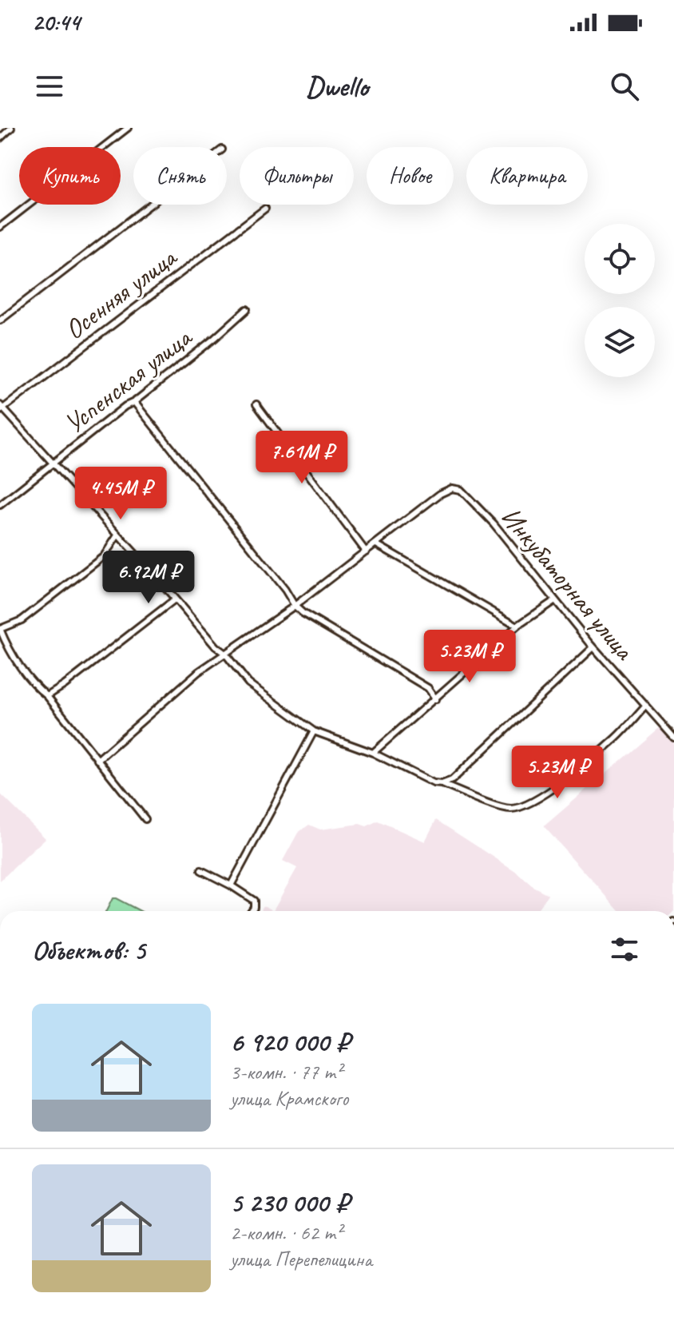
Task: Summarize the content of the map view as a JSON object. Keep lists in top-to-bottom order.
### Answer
{
  "streets": {
    "street": ["Осенняя улица", "Успенская улица", "Инкубаторная улица"]
  },
  "page": {
    "status": "20:44",
    "header": "Dwello",
    "chip": [
      "Купить",
      "Снять",
      "Фильтры",
      "Новое",
      "Квартира"
    ],
    "price": [
      "7.61M ₽",
      "4.45M ₽",
      "6.92M ₽",
      "5.23M ₽",
      "5.23M ₽"
    ],
    "heading": "Объектов: 5",
    "list": [
      {
        "name": "6 920 000 ₽",
        "note": "3-комн. · 77 m² · улица Крамского"
      },
      {
        "name": "5 230 000 ₽",
        "note": "2-комн. · 62 m² · улица Перепелицина"
      }
    ]
  }
}
